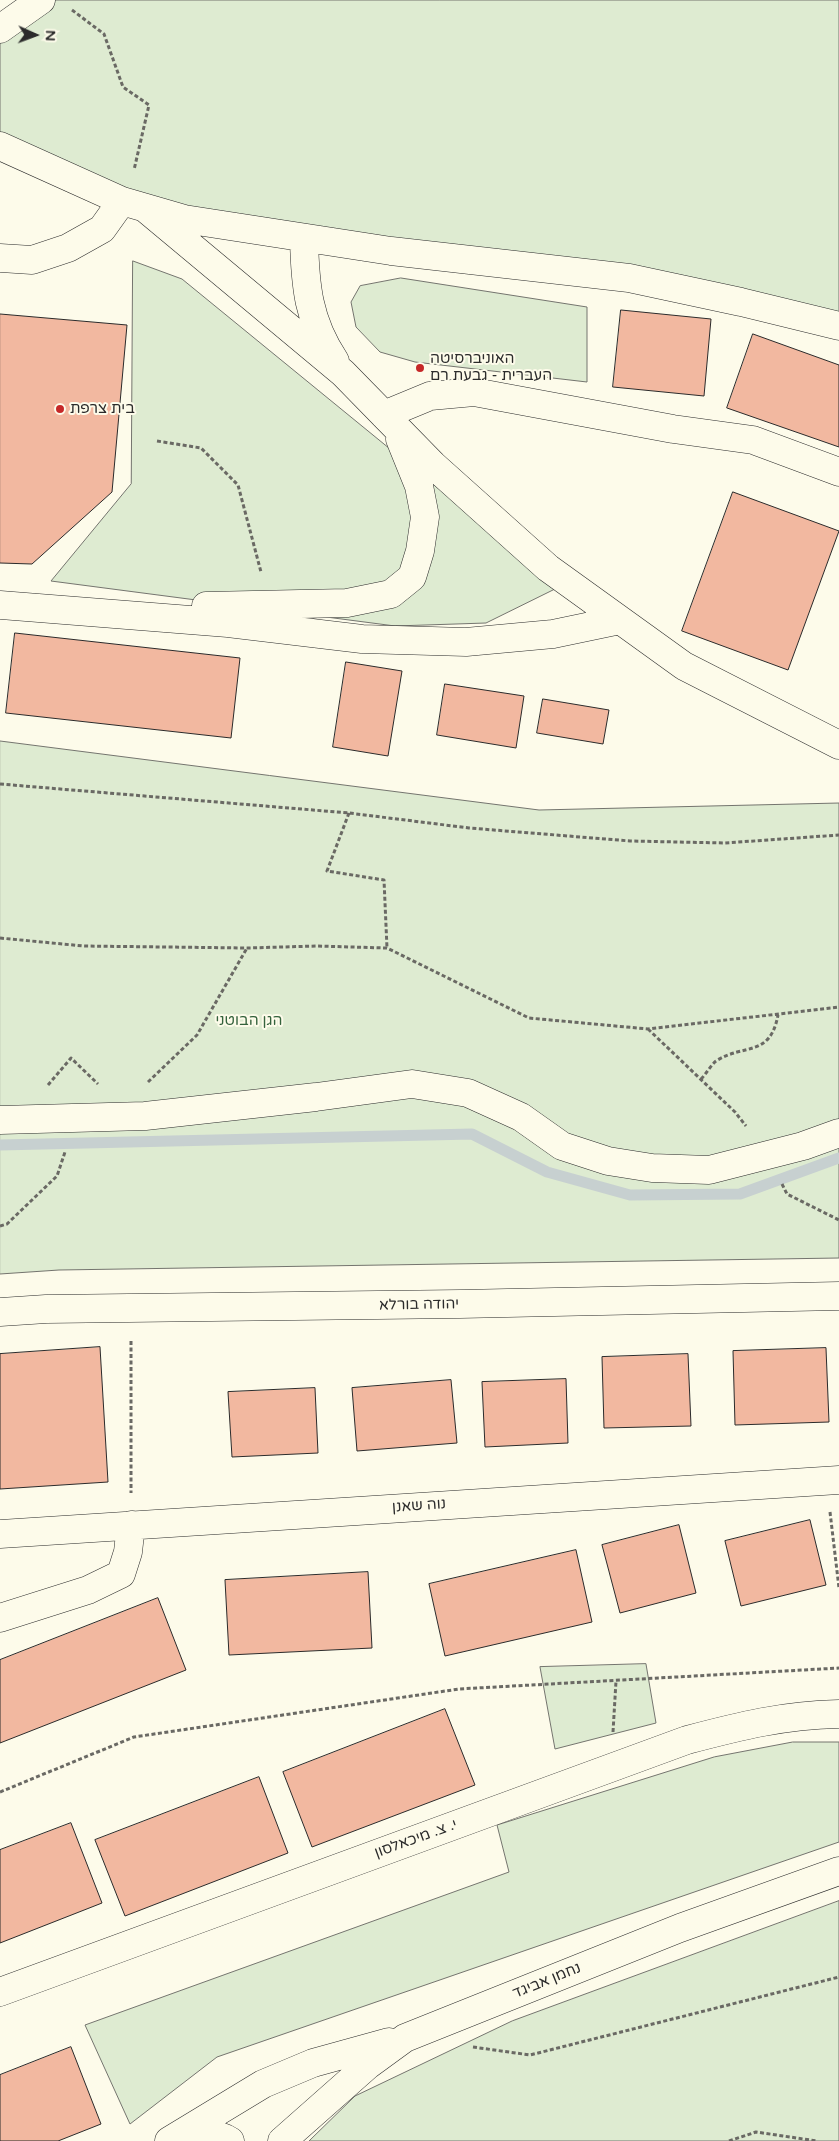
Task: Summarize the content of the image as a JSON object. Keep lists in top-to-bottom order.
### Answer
{
  "streets": {
    "street": [
      "יהודה בורלא",
      "נוה שאנן",
      "י. צ. מיכאלסון",
      "נחמן אביגד"
    ]
  },
  "parks": ["הגן הבוטני"],
  "places": ["האוניברסיטה העברית - גבעת רם", "בית צרפת"],
  "north": "right"
}
